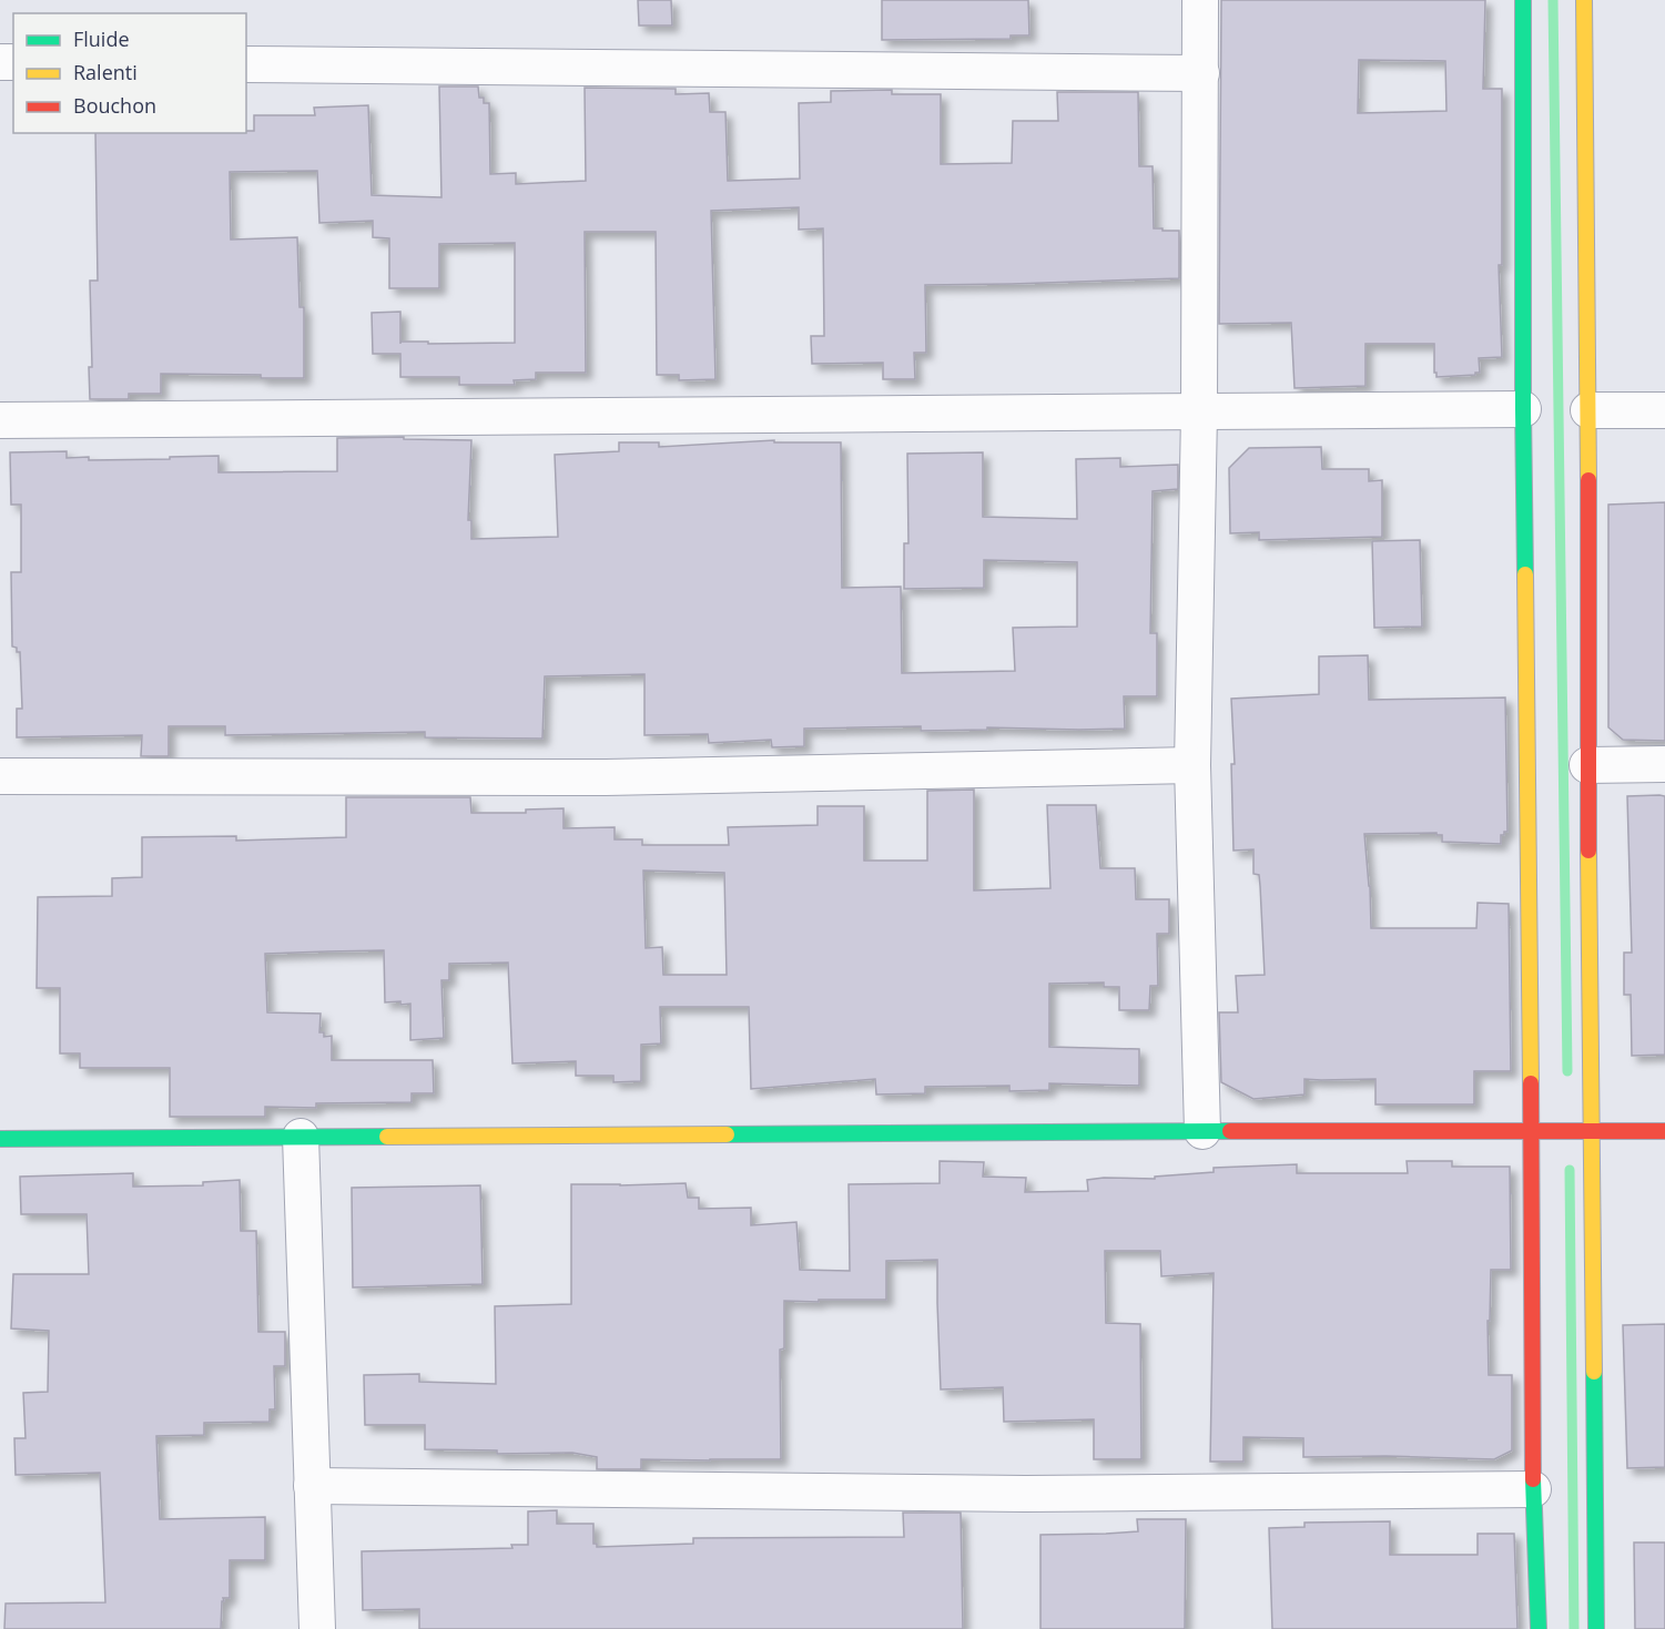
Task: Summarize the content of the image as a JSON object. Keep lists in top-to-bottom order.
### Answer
{
  "legend": ["Fluide", "Ralenti", "Bouchon"]
}
